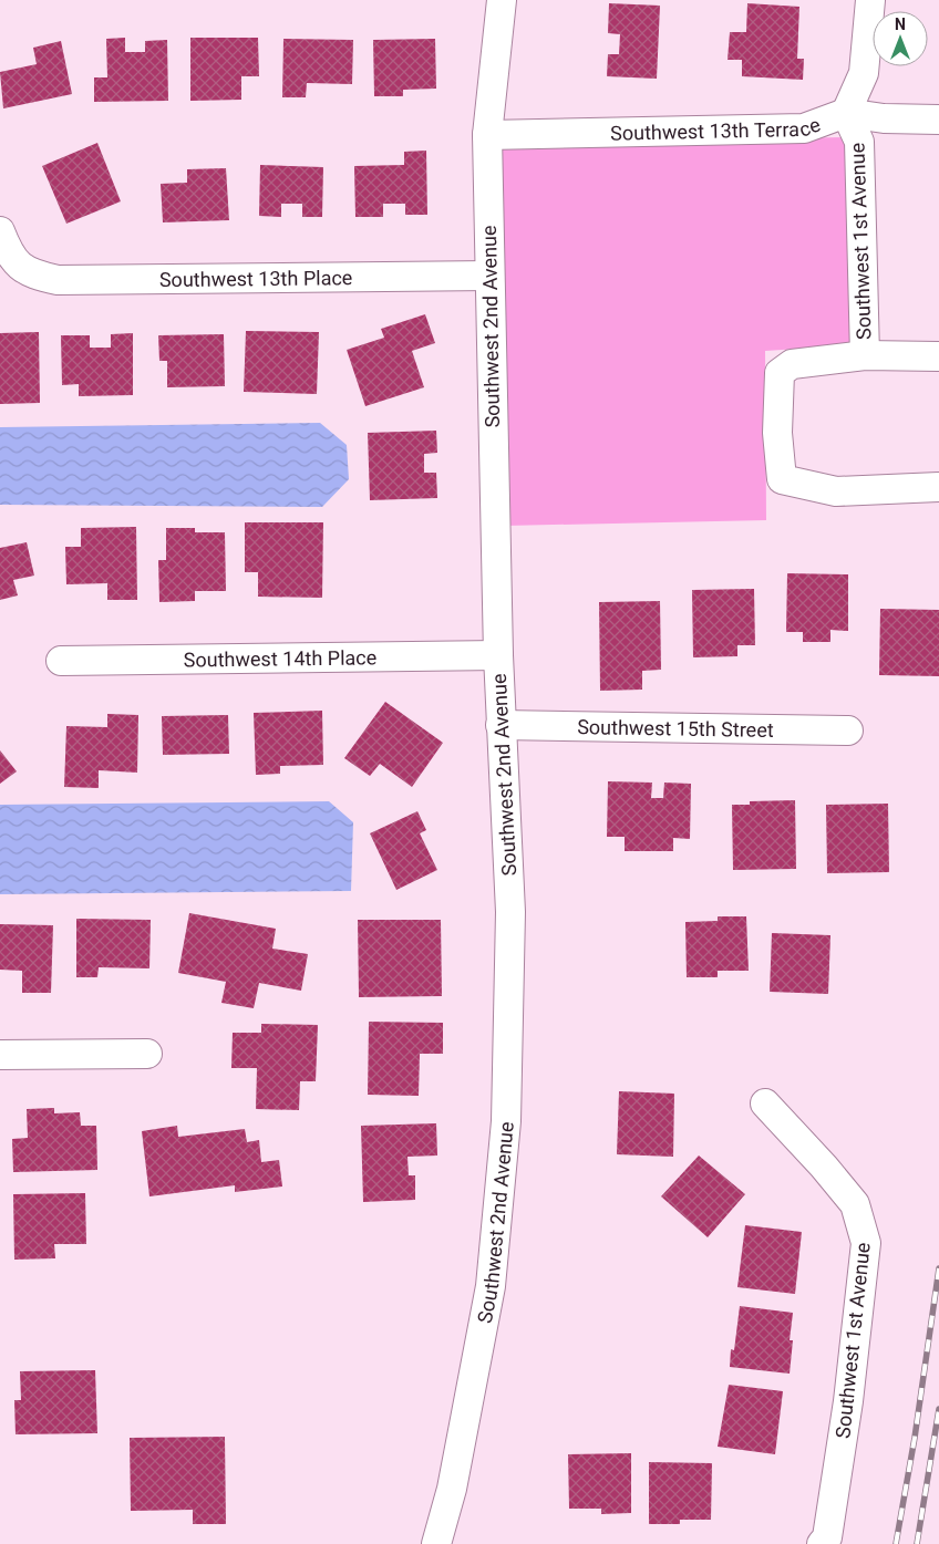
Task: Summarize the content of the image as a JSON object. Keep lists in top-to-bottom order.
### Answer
{
  "streets": {
    "street": [
      "Southwest 13th Terrace",
      "Southwest 1st Avenue",
      "Southwest 13th Place",
      "Southwest 2nd Avenue",
      "Southwest 14th Place",
      "Southwest 15th Street"
    ]
  },
  "crossings": [
    ["Southwest 13th Terrace", "Southwest 1st Avenue"],
    ["Southwest 13th Terrace", "Southwest 2nd Avenue"],
    ["Southwest 13th Place", "Southwest 2nd Avenue"],
    ["Southwest 2nd Avenue", "Southwest 14th Place"],
    ["Southwest 2nd Avenue", "Southwest 15th Street"]
  ],
  "north": "top"
}
